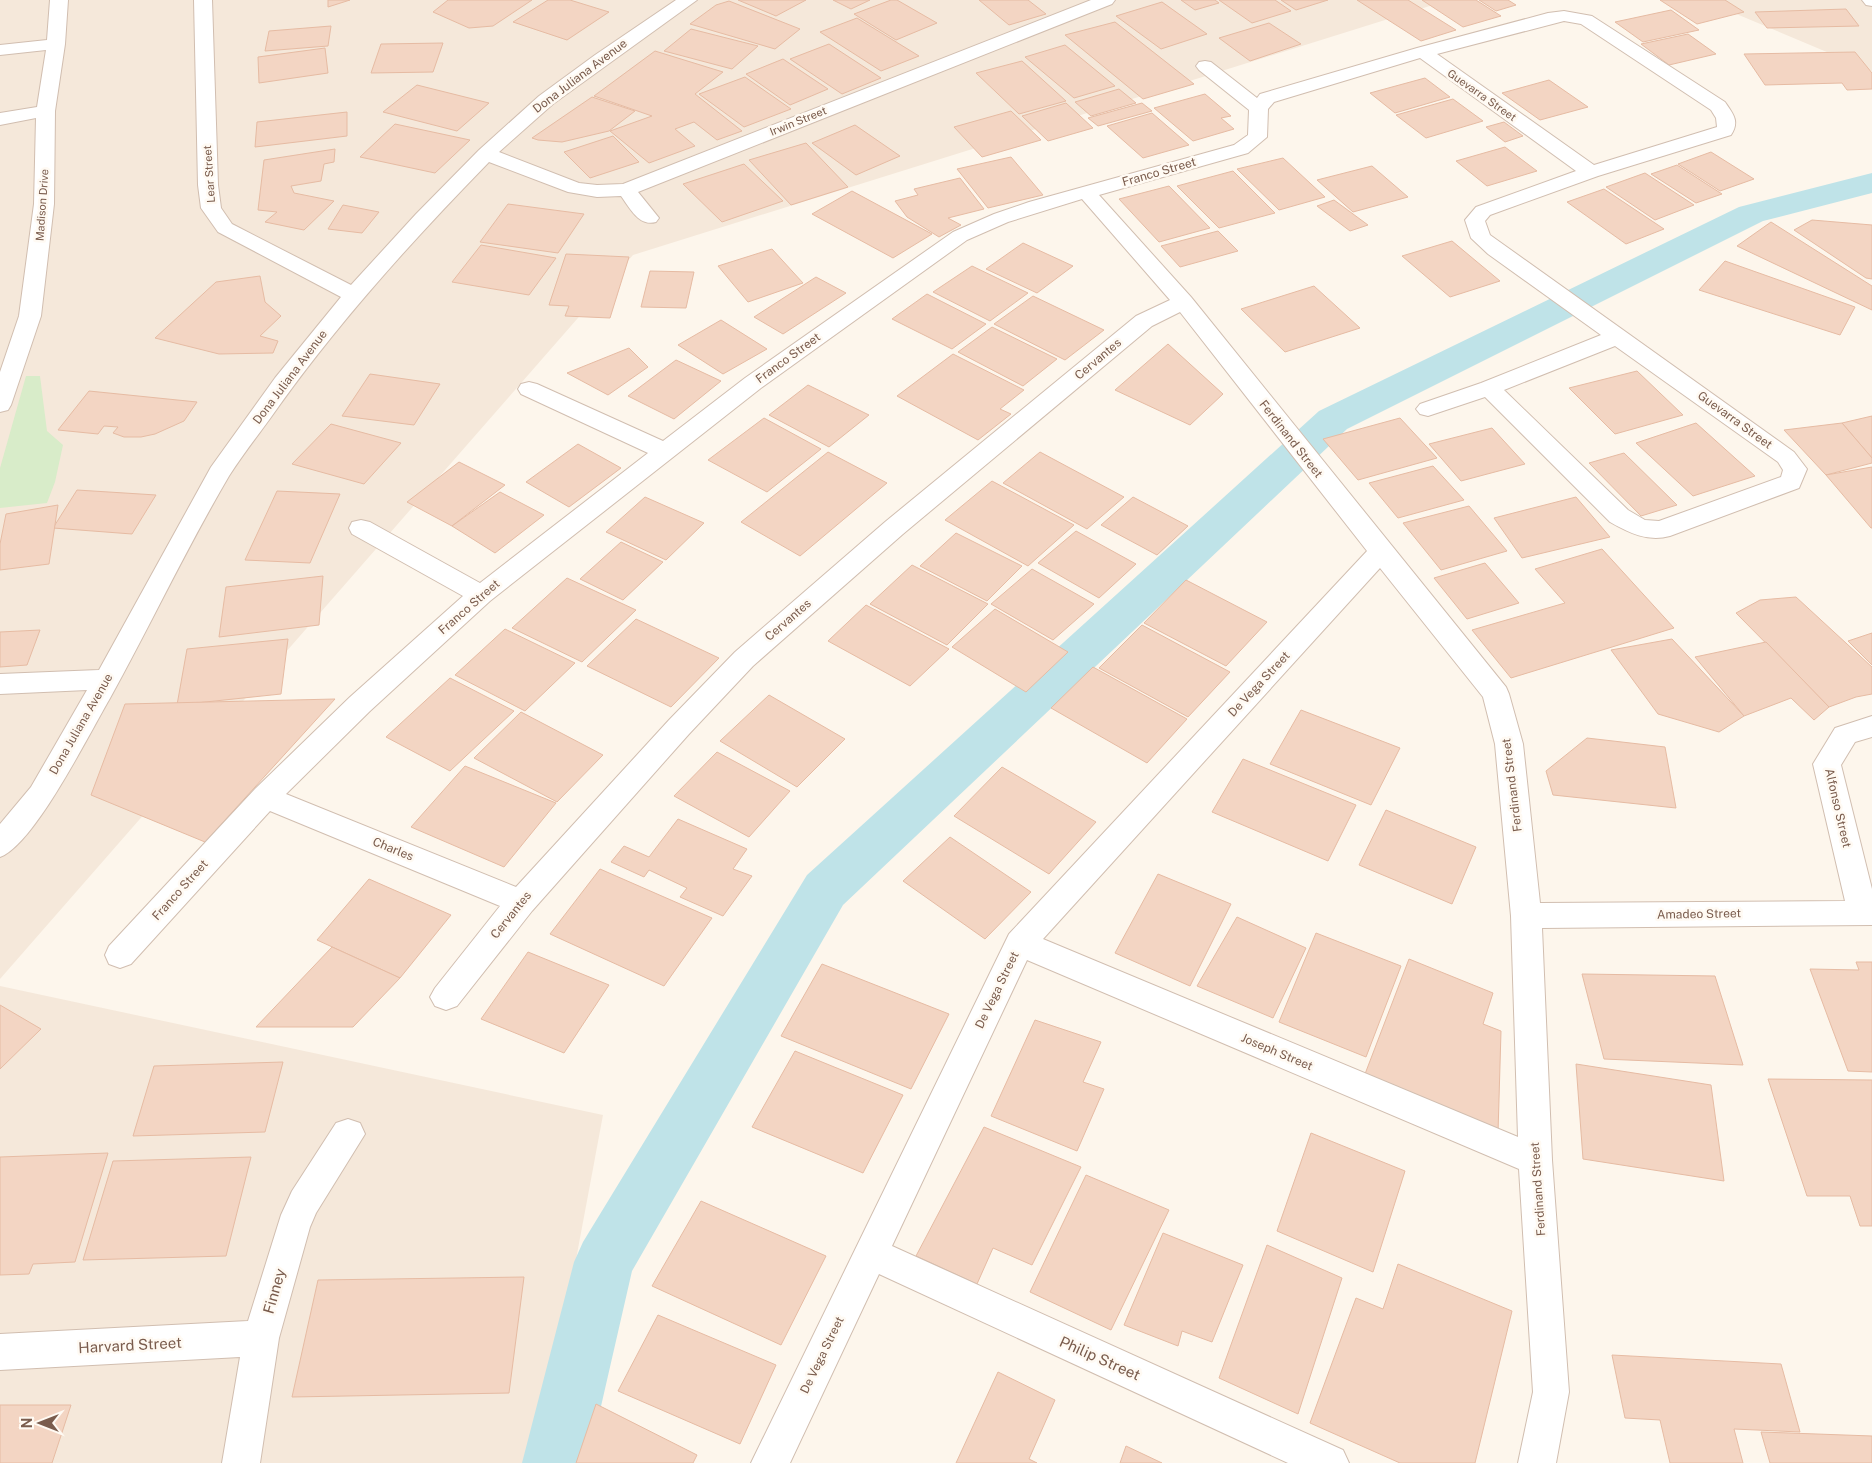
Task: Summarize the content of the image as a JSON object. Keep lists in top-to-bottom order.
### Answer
{
  "streets": {
    "street": [
      "Dona Juliana Avenue",
      "Guevarra Street",
      "Irwin Street",
      "Franco Street",
      "Lear Street",
      "Madison Drive",
      "Cervantes",
      "Ferdinand Street",
      "De Vega Street",
      "Alfonso Street",
      "Charles",
      "Amadeo Street",
      "Joseph Street",
      "Finney",
      "Harvard Street",
      "Philip Street"
    ]
  },
  "crossings": [
    ["Dona Juliana Avenue", "Irwin Street"],
    ["Dona Juliana Avenue", "Lear Street"],
    ["Franco Street", "Ferdinand Street"],
    ["Franco Street", "Charles"],
    ["Cervantes", "Ferdinand Street"],
    ["Cervantes", "Charles"],
    ["Ferdinand Street", "De Vega Street"],
    ["Ferdinand Street", "Amadeo Street"],
    ["Ferdinand Street", "Joseph Street"],
    ["De Vega Street", "Joseph Street"],
    ["De Vega Street", "Philip Street"],
    ["Alfonso Street", "Amadeo Street"],
    ["Finney", "Harvard Street"]
  ],
  "north": "left"
}
